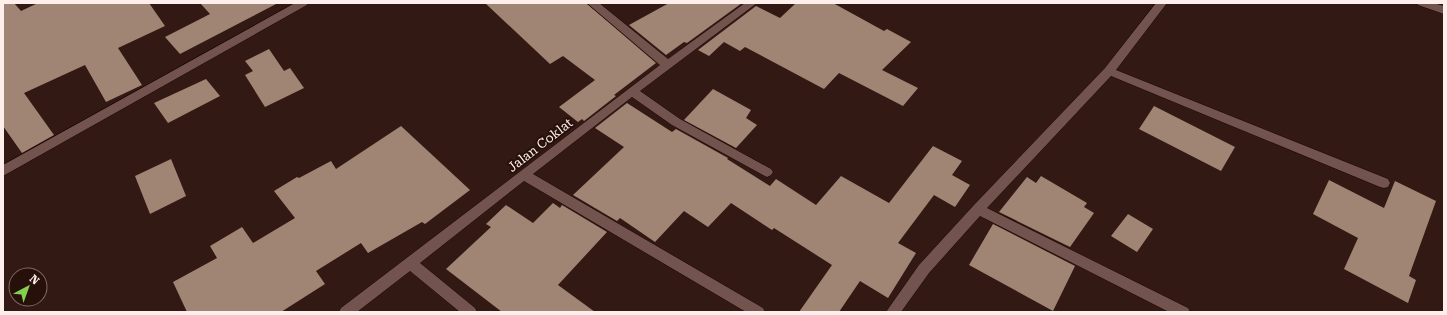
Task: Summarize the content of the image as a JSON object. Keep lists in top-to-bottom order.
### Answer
{
  "streets": {
    "street": ["Jalan Coklat"]
  },
  "north": "top right"
}
